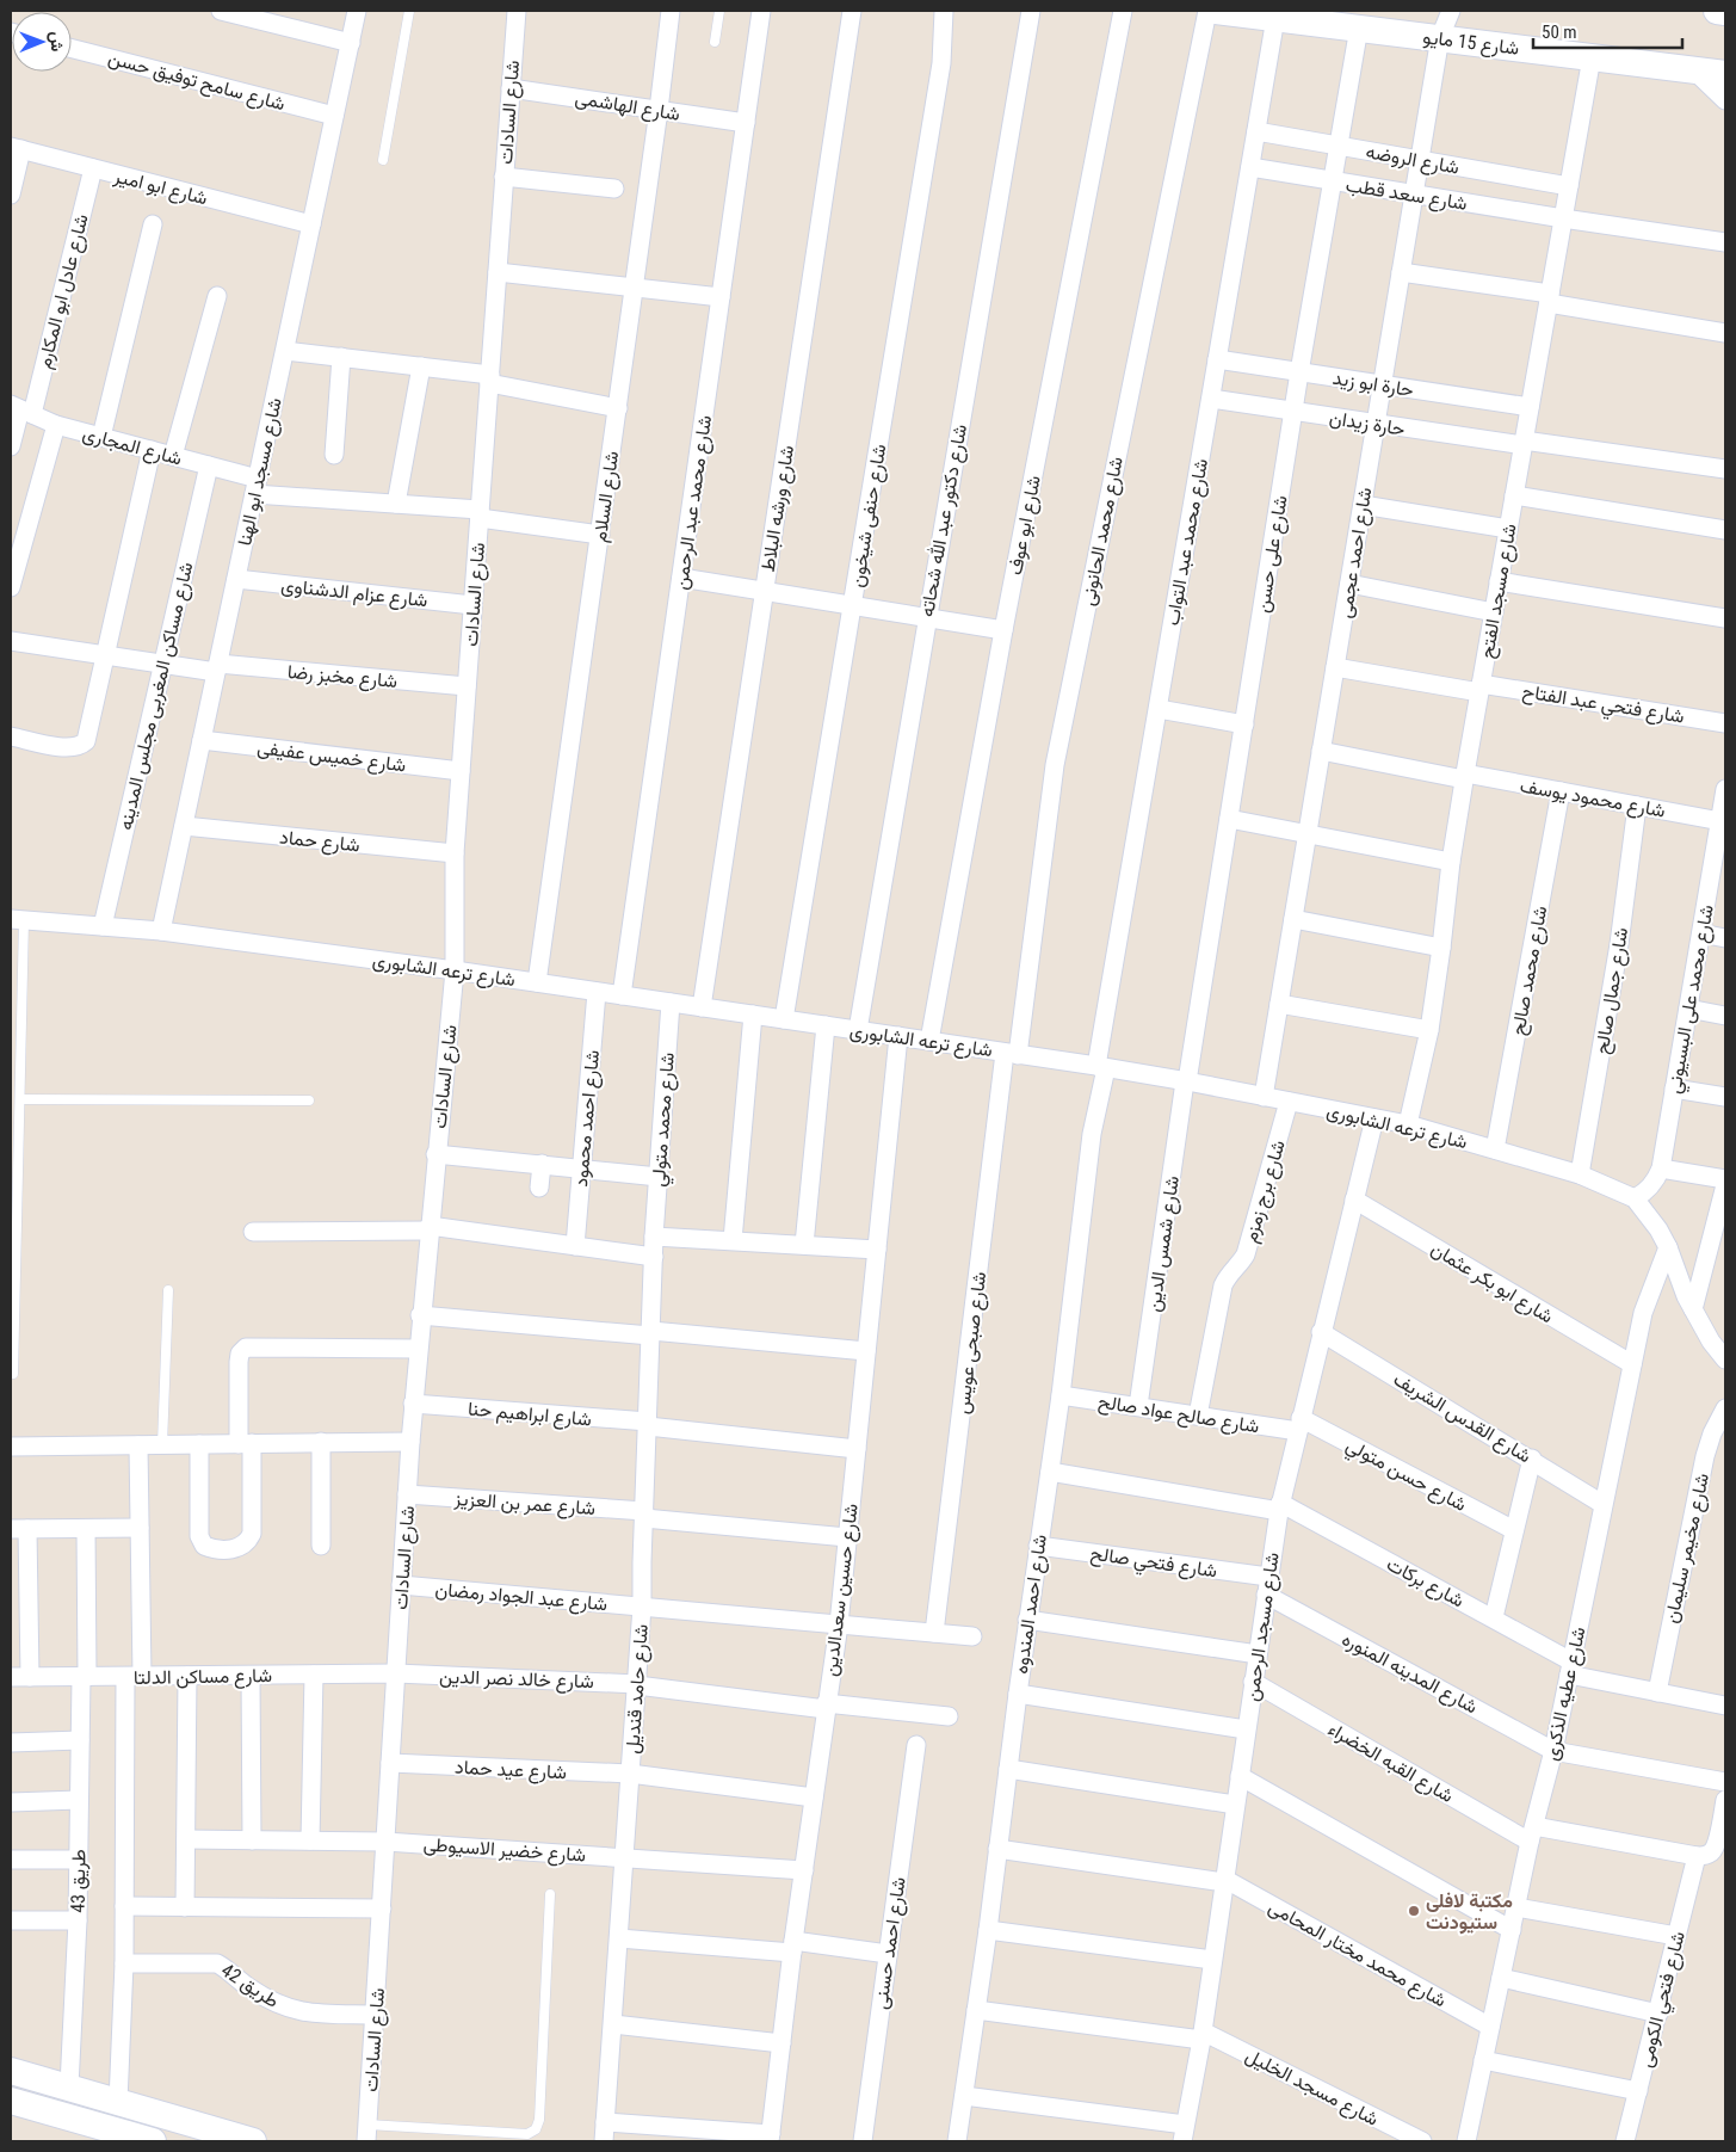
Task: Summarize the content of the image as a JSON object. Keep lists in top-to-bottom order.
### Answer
{
  "streets": {
    "main road": ["شارع 15 مايو"],
    "street": [
      "شارع سامح توفيق حسن",
      "شارع الهاشمى",
      "شارع السادات",
      "شارع الروضه",
      "شارع ابو امير",
      "شارع سعد قطب",
      "شارع عادل ابو المكارم",
      "حارة ابو زيد",
      "حارة زيدان",
      "شارع المجارى",
      "شارع مسجد ابو الهنا",
      "شارع السلام",
      "شارع محمد عبد الرحمن",
      "شارع ورشه البلاط",
      "شارع حنفى شيخون",
      "شارع دكتور عبد الله شحاته",
      "شارع ابو عوف",
      "شارع محمد الحانونى",
      "شارع محمد عبد التواب",
      "شارع احمد عجمى",
      "شارع على حسن",
      "شارع مسجد الفتح",
      "شارع عزام الدشناوى",
      "شارع مخبز رضا",
      "شارع مساكن المغربى مجلس المدينه",
      "شارع فتحي عبد الفتاح",
      "شارع خميس عفيفى",
      "شارع محمود يوسف",
      "شارع حماد",
      "شارع ترعه الشابورى",
      "شارع محمد صالح",
      "شارع جمال صالح",
      "شارع محمد على البسيوني",
      "شارع احمد محمود",
      "شارع محمد متولي",
      "شارع برج زمزم",
      "شارع شمس الدين",
      "شارع ابو بكر عثمان",
      "شارع صبحى عويس",
      "شارع ابراهيم حنا",
      "شارع صالح عواد صالح",
      "شارع القدس الشريف",
      "شارع حسن متولي",
      "شارع عمر بن العزيز",
      "شارع مخيمر سليمان",
      "شارع فتحي صالح",
      "شارع بركات",
      "شارع حسين سعدالدين",
      "شارع عبد الجواد رمضان",
      "شارع احمد المندوه",
      "شارع مسجد الرحمن",
      "شارع المدينه المنوره",
      "شارع مساكن الدلتا",
      "شارع خالد نصر الدين",
      "شارع حامد قنديل",
      "شارع عطيه الذكرى",
      "شارع القبه الخضراء",
      "شارع عيد حماد",
      "شارع خضير الاسيوطى",
      "طريق 43",
      "شارع احمد حسنى",
      "شارع محمد مختار المحامى",
      "طريق 42",
      "شارع فتحي الكومى",
      "شارع مسجد الخليل"
    ]
  },
  "crossings": [
    ["شارع 15 مايو", "شارع محمد عبد التواب"],
    ["شارع 15 مايو", "شارع احمد عجمى"],
    ["شارع 15 مايو", "شارع على حسن"],
    ["شارع 15 مايو", "شارع مسجد الفتح"],
    ["شارع سامح توفيق حسن", "شارع مسجد ابو الهنا"],
    ["شارع الهاشمى", "شارع السادات"],
    ["شارع الهاشمى", "شارع السلام"],
    ["شارع الهاشمى", "شارع محمد عبد الرحمن"],
    ["شارع السادات", "شارع المجارى"],
    ["شارع السادات", "شارع عزام الدشناوى"],
    ["شارع السادات", "شارع مخبز رضا"],
    ["شارع السادات", "شارع خميس عفيفى"],
    ["شارع السادات", "شارع حماد"],
    ["شارع السادات", "شارع ترعه الشابورى"],
    ["شارع السادات", "شارع ابراهيم حنا"],
    ["شارع السادات", "شارع عمر بن العزيز"],
    ["شارع السادات", "شارع عبد الجواد رمضان"],
    ["شارع السادات", "شارع مساكن الدلتا"],
    ["شارع السادات", "شارع خالد نصر الدين"],
    ["شارع السادات", "شارع عيد حماد"],
    ["شارع السادات", "شارع خضير الاسيوطى"],
    ["شارع السادات", "طريق 42"],
    ["شارع الروضه", "شارع محمد عبد التواب"],
    ["شارع الروضه", "شارع احمد عجمى"],
    ["شارع الروضه", "شارع على حسن"],
    ["شارع الروضه", "شارع مسجد الفتح"],
    ["شارع ابو امير", "شارع عادل ابو المكارم"],
    ["شارع ابو امير", "شارع مسجد ابو الهنا"],
    ["شارع سعد قطب", "شارع محمد عبد التواب"],
    ["شارع سعد قطب", "شارع احمد عجمى"],
    ["شارع سعد قطب", "شارع على حسن"],
    ["شارع سعد قطب", "شارع مسجد الفتح"],
    ["شارع عادل ابو المكارم", "شارع المجارى"],
    ["حارة ابو زيد", "شارع محمد عبد التواب"],
    ["حارة ابو زيد", "شارع احمد عجمى"],
    ["حارة ابو زيد", "شارع على حسن"],
    ["حارة ابو زيد", "شارع مسجد الفتح"],
    ["حارة زيدان", "شارع محمد عبد التواب"],
    ["حارة زيدان", "شارع احمد عجمى"],
    ["حارة زيدان", "شارع على حسن"],
    ["حارة زيدان", "شارع مسجد الفتح"],
    ["شارع المجارى", "شارع مسجد ابو الهنا"],
    ["شارع المجارى", "شارع السلام"],
    ["شارع المجارى", "شارع مساكن المغربى مجلس المدينه"],
    ["شارع مسجد ابو الهنا", "شارع عزام الدشناوى"],
    ["شارع مسجد ابو الهنا", "شارع مخبز رضا"],
    ["شارع مسجد ابو الهنا", "شارع خميس عفيفى"],
    ["شارع مسجد ابو الهنا", "شارع حماد"],
    ["شارع مسجد ابو الهنا", "شارع ترعه الشابورى"],
    ["شارع السلام", "شارع ترعه الشابورى"],
    ["شارع محمد عبد الرحمن", "شارع ترعه الشابورى"],
    ["شارع ورشه البلاط", "شارع ترعه الشابورى"],
    ["شارع حنفى شيخون", "شارع ترعه الشابورى"],
    ["شارع دكتور عبد الله شحاته", "شارع ترعه الشابورى"],
    ["شارع ابو عوف", "شارع ترعه الشابورى"],
    ["شارع محمد الحانونى", "شارع ترعه الشابورى"],
    ["شارع محمد الحانونى", "شارع صبحى عويس"],
    ["شارع محمد عبد التواب", "شارع ترعه الشابورى"],
    ["شارع محمد عبد التواب", "شارع احمد المندوه"],
    ["شارع احمد عجمى", "شارع فتحي عبد الفتاح"],
    ["شارع احمد عجمى", "شارع محمود يوسف"],
    ["شارع احمد عجمى", "شارع ترعه الشابورى"],
    ["شارع على حسن", "شارع ترعه الشابورى"],
    ["شارع على حسن", "شارع شمس الدين"],
    ["شارع مسجد الفتح", "شارع فتحي عبد الفتاح"],
    ["شارع مسجد الفتح", "شارع محمود يوسف"],
    ["شارع مسجد الفتح", "شارع ترعه الشابورى"],
    ["شارع مخبز رضا", "شارع مساكن المغربى مجلس المدينه"],
    ["شارع مساكن المغربى مجلس المدينه", "شارع ترعه الشابورى"],
    ["شارع محمود يوسف", "شارع محمد صالح"],
    ["شارع محمود يوسف", "شارع جمال صالح"],
    ["شارع محمود يوسف", "شارع محمد على البسيوني"],
    ["شارع ترعه الشابورى", "شارع محمد صالح"],
    ["شارع ترعه الشابورى", "شارع جمال صالح"],
    ["شارع ترعه الشابورى", "شارع محمد على البسيوني"],
    ["شارع ترعه الشابورى", "شارع احمد محمود"],
    ["شارع ترعه الشابورى", "شارع محمد متولي"],
    ["شارع ترعه الشابورى", "شارع برج زمزم"],
    ["شارع ترعه الشابورى", "شارع شمس الدين"],
    ["شارع ترعه الشابورى", "شارع صبحى عويس"],
    ["شارع ترعه الشابورى", "شارع حسين سعدالدين"],
    ["شارع ترعه الشابورى", "شارع احمد المندوه"],
    ["شارع ترعه الشابورى", "شارع مسجد الرحمن"],
    ["شارع ترعه الشابورى", "شارع عطيه الذكرى"],
    ["شارع محمد متولي", "شارع حامد قنديل"],
    ["شارع برج زمزم", "شارع صالح عواد صالح"],
    ["شارع شمس الدين", "شارع صالح عواد صالح"],
    ["شارع ابو بكر عثمان", "شارع مسجد الرحمن"],
    ["شارع ابو بكر عثمان", "شارع عطيه الذكرى"],
    ["شارع صبحى عويس", "شارع عبد الجواد رمضان"],
    ["شارع ابراهيم حنا", "شارع حسين سعدالدين"],
    ["شارع ابراهيم حنا", "شارع حامد قنديل"],
    ["شارع صالح عواد صالح", "شارع حسن متولي"],
    ["شارع صالح عواد صالح", "شارع احمد المندوه"],
    ["شارع صالح عواد صالح", "شارع مسجد الرحمن"],
    ["شارع القدس الشريف", "شارع مسجد الرحمن"],
    ["شارع القدس الشريف", "شارع عطيه الذكرى"],
    ["شارع حسن متولي", "شارع مسجد الرحمن"],
    ["شارع عمر بن العزيز", "شارع حسين سعدالدين"],
    ["شارع عمر بن العزيز", "شارع حامد قنديل"],
    ["شارع مخيمر سليمان", "شارع بركات"],
    ["شارع فتحي صالح", "شارع احمد المندوه"],
    ["شارع فتحي صالح", "شارع مسجد الرحمن"],
    ["شارع بركات", "شارع احمد المندوه"],
    ["شارع بركات", "شارع مسجد الرحمن"],
    ["شارع بركات", "شارع عطيه الذكرى"],
    ["شارع حسين سعدالدين", "شارع عبد الجواد رمضان"],
    ["شارع حسين سعدالدين", "شارع خالد نصر الدين"],
    ["شارع حسين سعدالدين", "شارع عيد حماد"],
    ["شارع حسين سعدالدين", "شارع خضير الاسيوطى"],
    ["شارع عبد الجواد رمضان", "شارع حامد قنديل"],
    ["شارع احمد المندوه", "شارع مسجد الخليل"],
    ["شارع مسجد الرحمن", "شارع المدينه المنوره"],
    ["شارع مسجد الرحمن", "شارع القبه الخضراء"],
    ["شارع مسجد الرحمن", "شارع محمد مختار المحامى"],
    ["شارع مسجد الرحمن", "شارع مسجد الخليل"],
    ["شارع المدينه المنوره", "شارع عطيه الذكرى"],
    ["شارع مساكن الدلتا", "شارع خالد نصر الدين"],
    ["شارع مساكن الدلتا", "طريق 43"],
    ["شارع خالد نصر الدين", "شارع حامد قنديل"],
    ["شارع حامد قنديل", "شارع عيد حماد"],
    ["شارع حامد قنديل", "شارع خضير الاسيوطى"],
    ["شارع عطيه الذكرى", "شارع القبه الخضراء"],
    ["شارع عطيه الذكرى", "شارع محمد مختار المحامى"],
    ["شارع القبه الخضراء", "شارع فتحي الكومى"]
  ],
  "places": ["مكتبة لافلى ستيودنت"],
  "scale_bar": "50 m",
  "north": "right"
}
